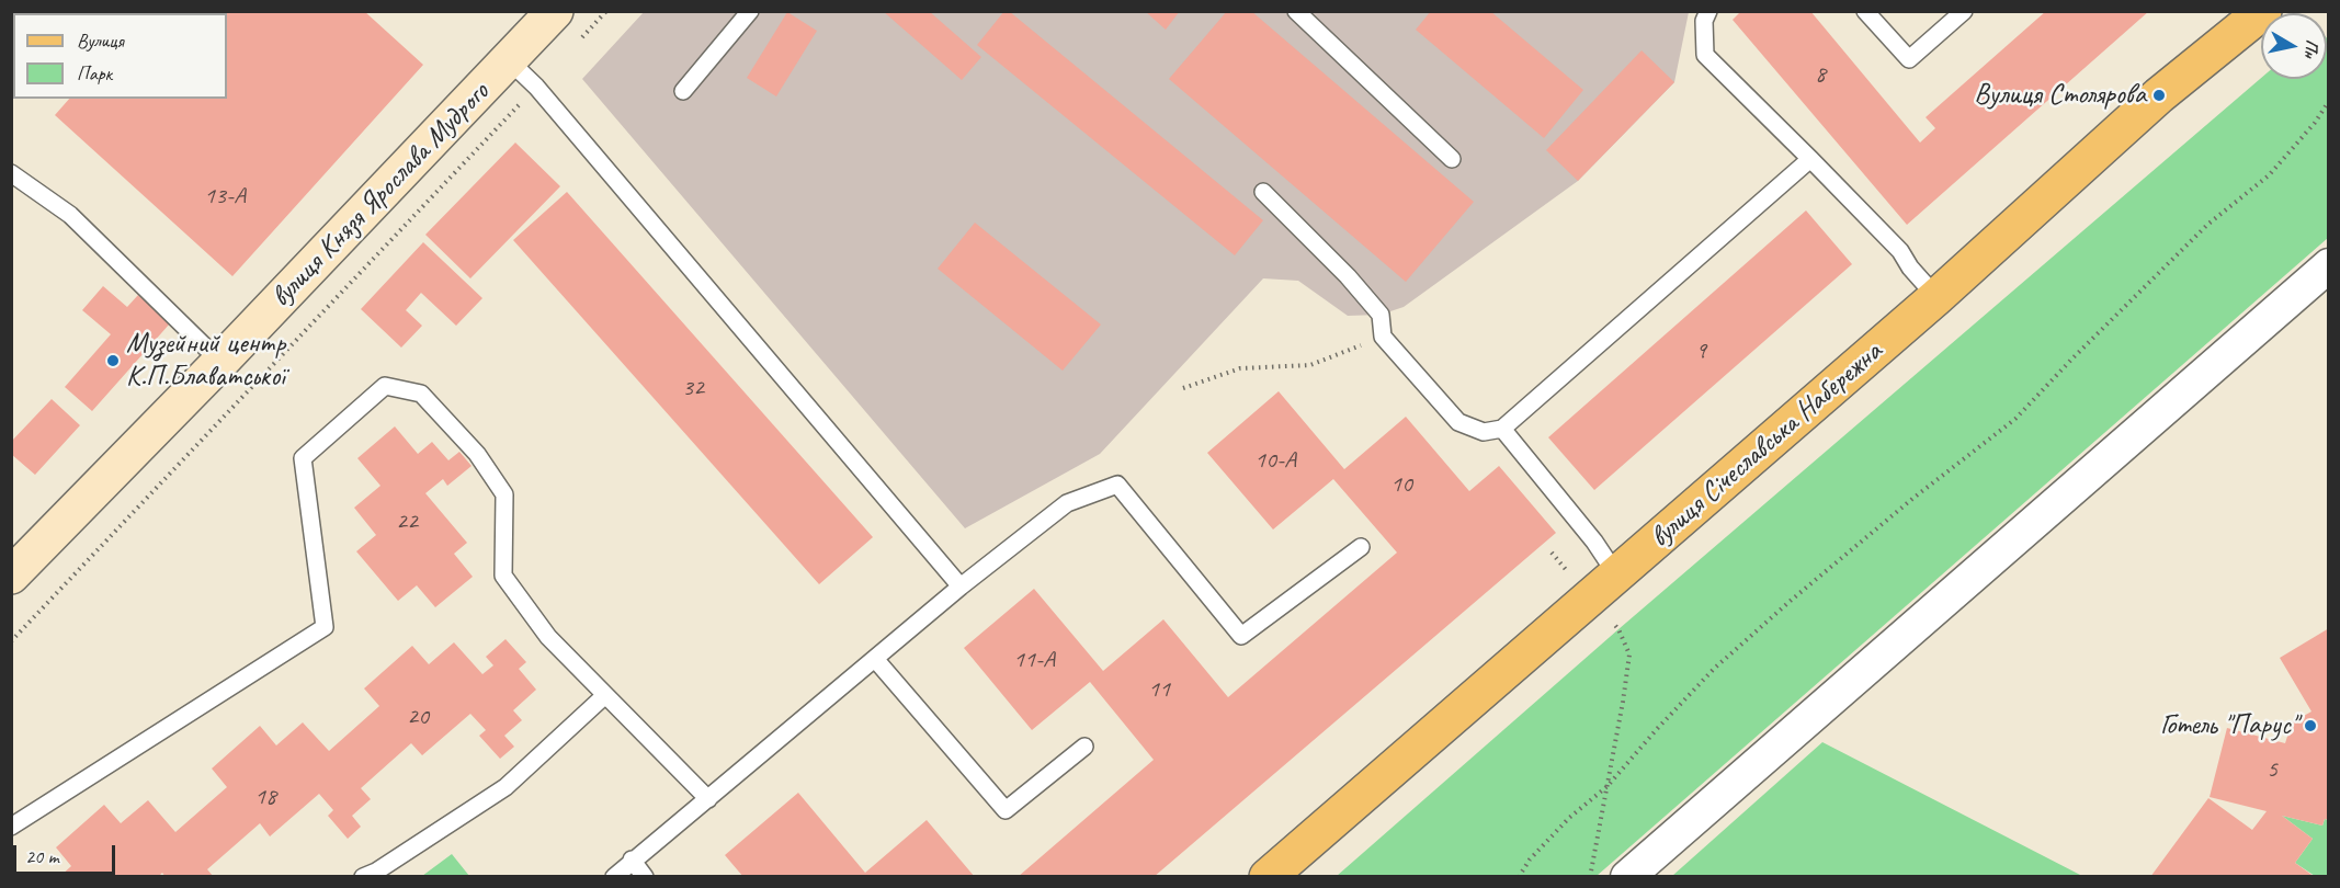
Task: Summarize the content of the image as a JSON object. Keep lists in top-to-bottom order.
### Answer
{
  "streets": {
    "main road": ["вулиця Князя Ярослава Мудрого", "вулиця Січеславська Набережна"]
  },
  "places": ["Вулиця Столярова", "Музейний центр К.П.Блаватської", "Готель \"Парус\""],
  "house_numbers": [
    "8",
    "13-А",
    "9",
    "32",
    "10-А",
    "10",
    "22",
    "11-А",
    "11",
    "20",
    "5",
    "18"
  ],
  "legend": ["Вулиця", "Парк"],
  "scale_bar": "20 m",
  "north": "right"
}
